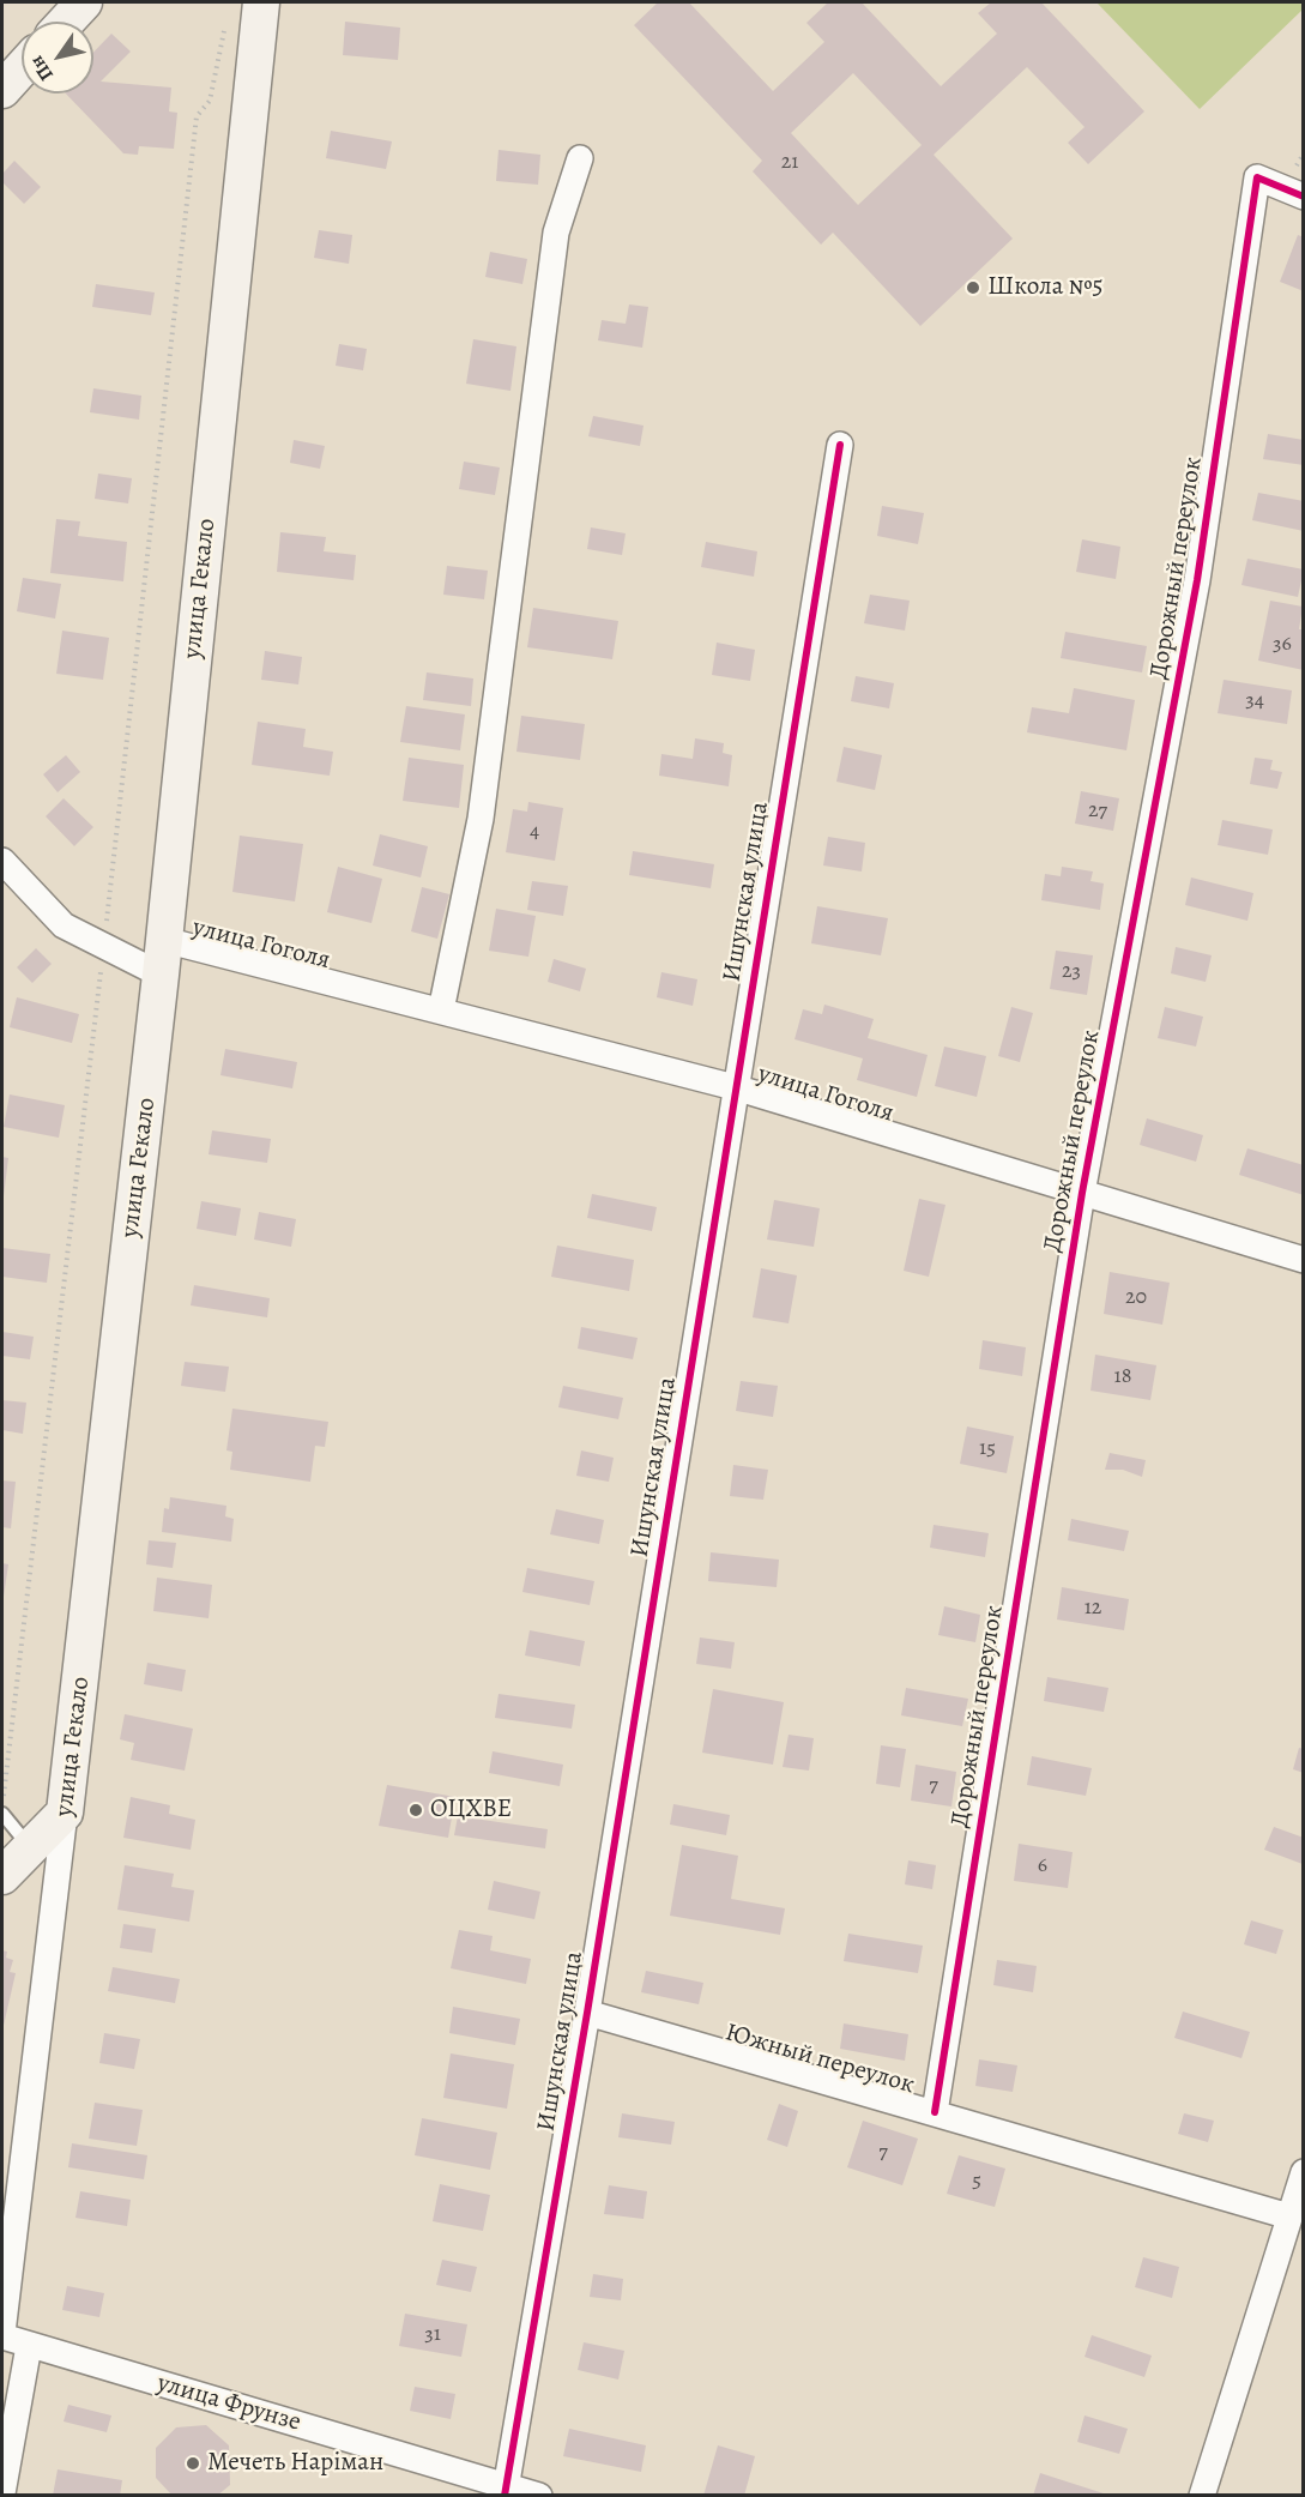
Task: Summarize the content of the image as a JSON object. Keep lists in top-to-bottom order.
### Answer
{
  "streets": {
    "main road": ["улица Гекало"],
    "street": [
      "Дорожный переулок",
      "Ишунская улица",
      "улица Гоголя",
      "Южный переулок",
      "улица Фрунзе"
    ]
  },
  "crossings": [
    ["Дорожный переулок", "улица Гоголя"],
    ["Дорожный переулок", "Южный переулок"],
    ["улица Гекало", "улица Гоголя"],
    ["улица Гекало", "улица Фрунзе"],
    ["Ишунская улица", "улица Гоголя"],
    ["Ишунская улица", "Южный переулок"],
    ["Ишунская улица", "улица Фрунзе"]
  ],
  "places": ["Школа №5", "ОЦХВЕ", "Мечеть Наріман"],
  "house_numbers": [
    "21",
    "36",
    "34",
    "27",
    "4",
    "23",
    "20",
    "18",
    "15",
    "12",
    "7",
    "6",
    "7",
    "5",
    "31"
  ],
  "north": "bottom left"
}
